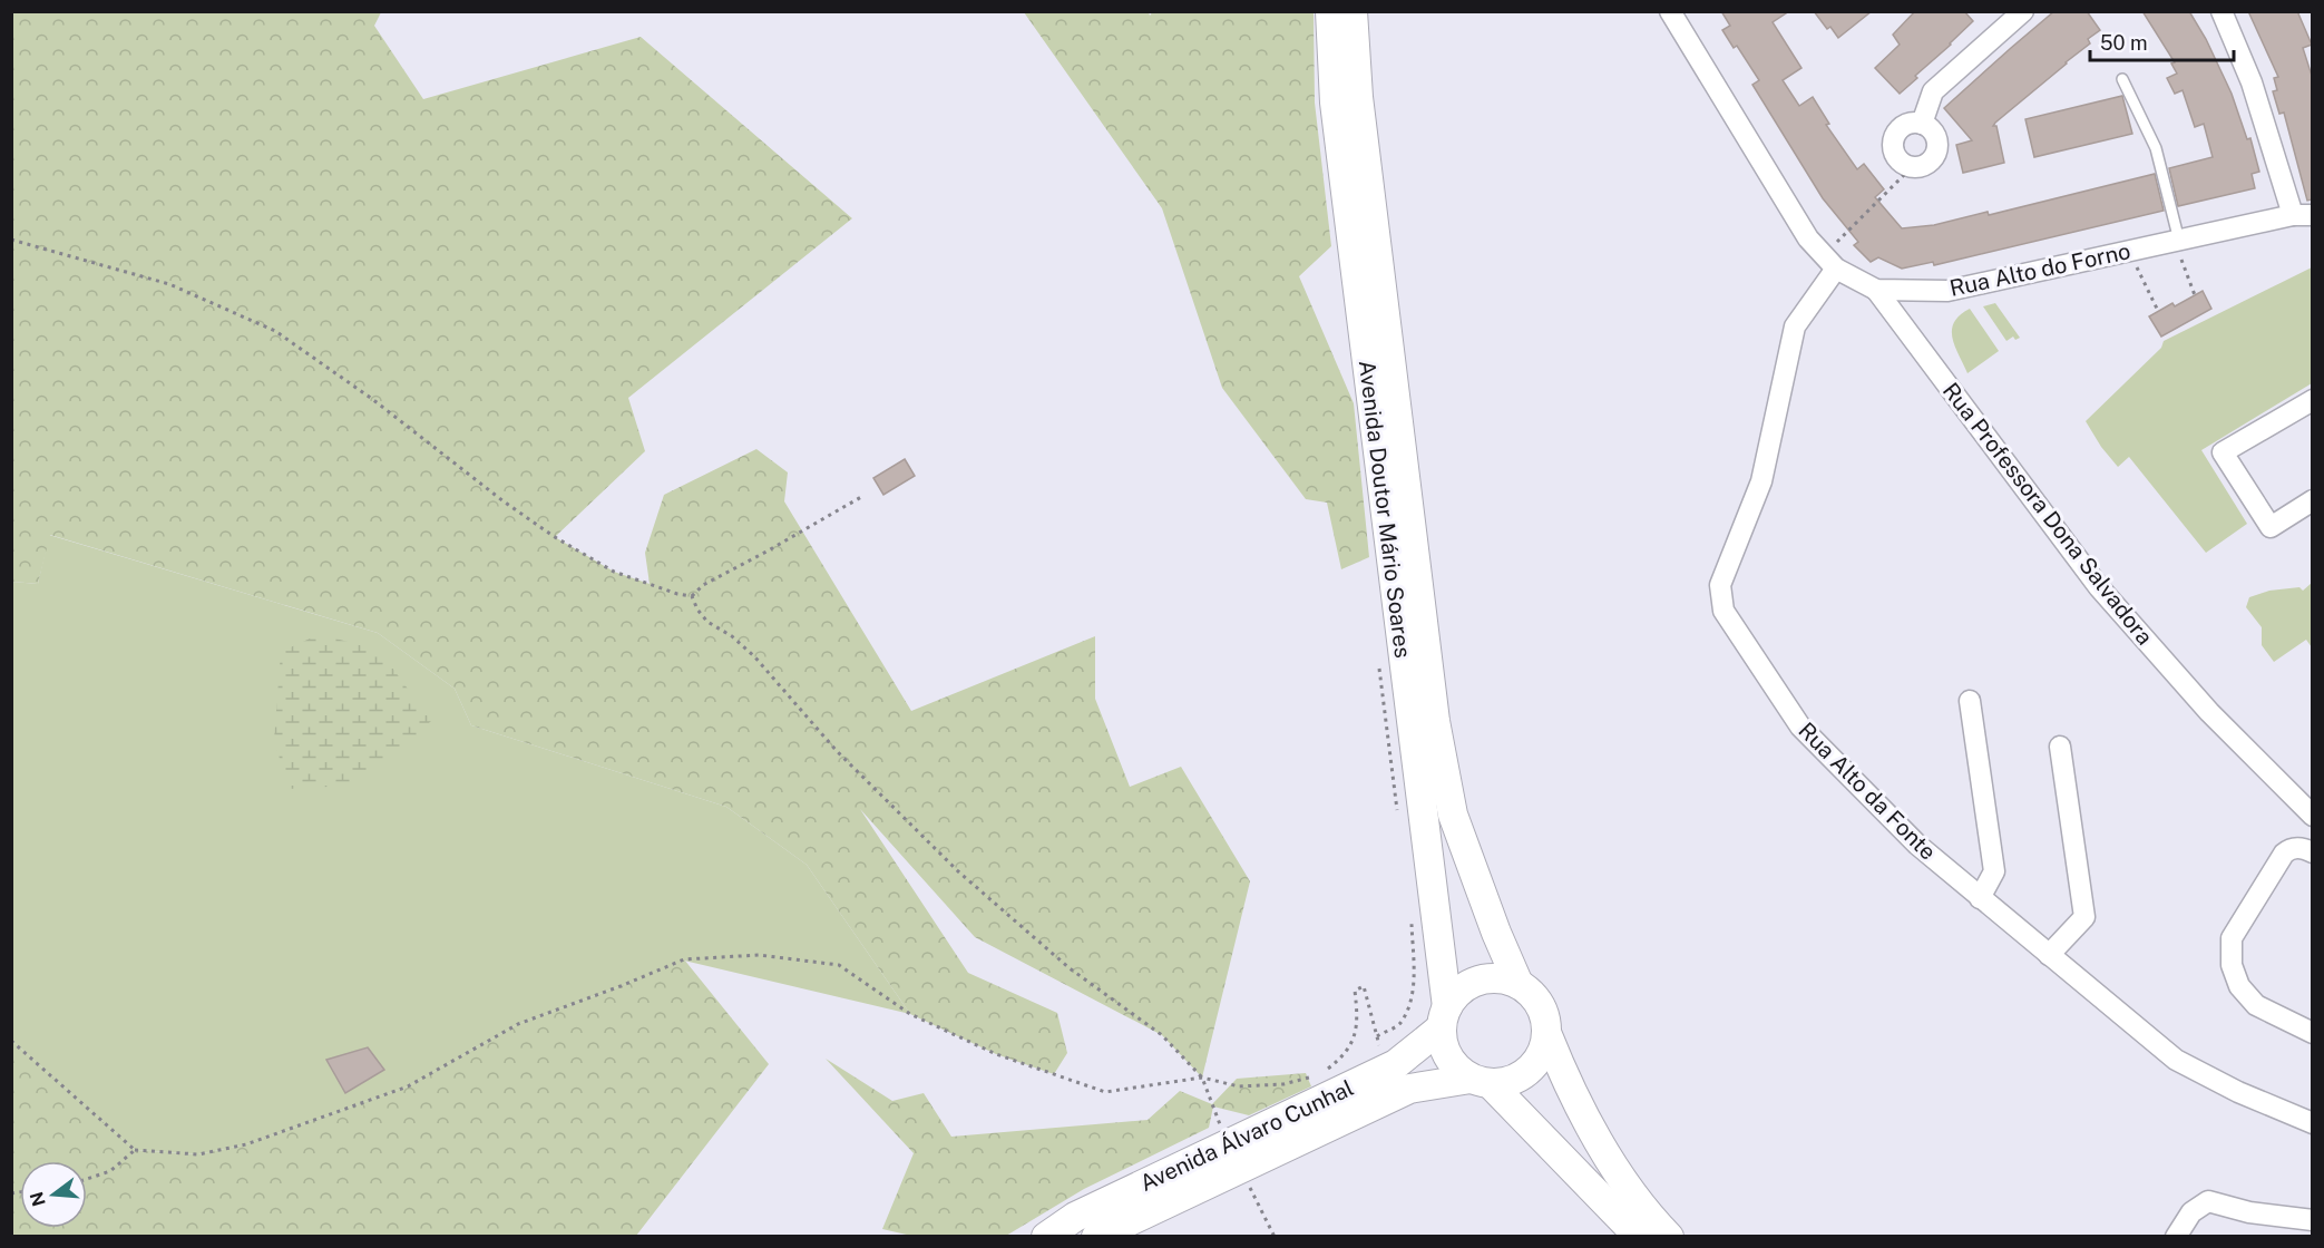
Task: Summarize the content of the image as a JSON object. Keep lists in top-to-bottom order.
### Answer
{
  "streets": {
    "main road": ["Avenida Doutor Mário Soares", "Avenida Álvaro Cunhal"],
    "street": ["Rua Alto do Forno", "Rua Professora Dona Salvadora", "Rua Alto da Fonte"]
  },
  "crossings": [
    ["Rua Alto do Forno", "Rua Professora Dona Salvadora"],
    ["Rua Alto do Forno", "Rua Alto da Fonte"],
    ["Avenida Doutor Mário Soares", "Avenida Álvaro Cunhal"]
  ],
  "scale_bar": "50 m",
  "north": "left"
}
